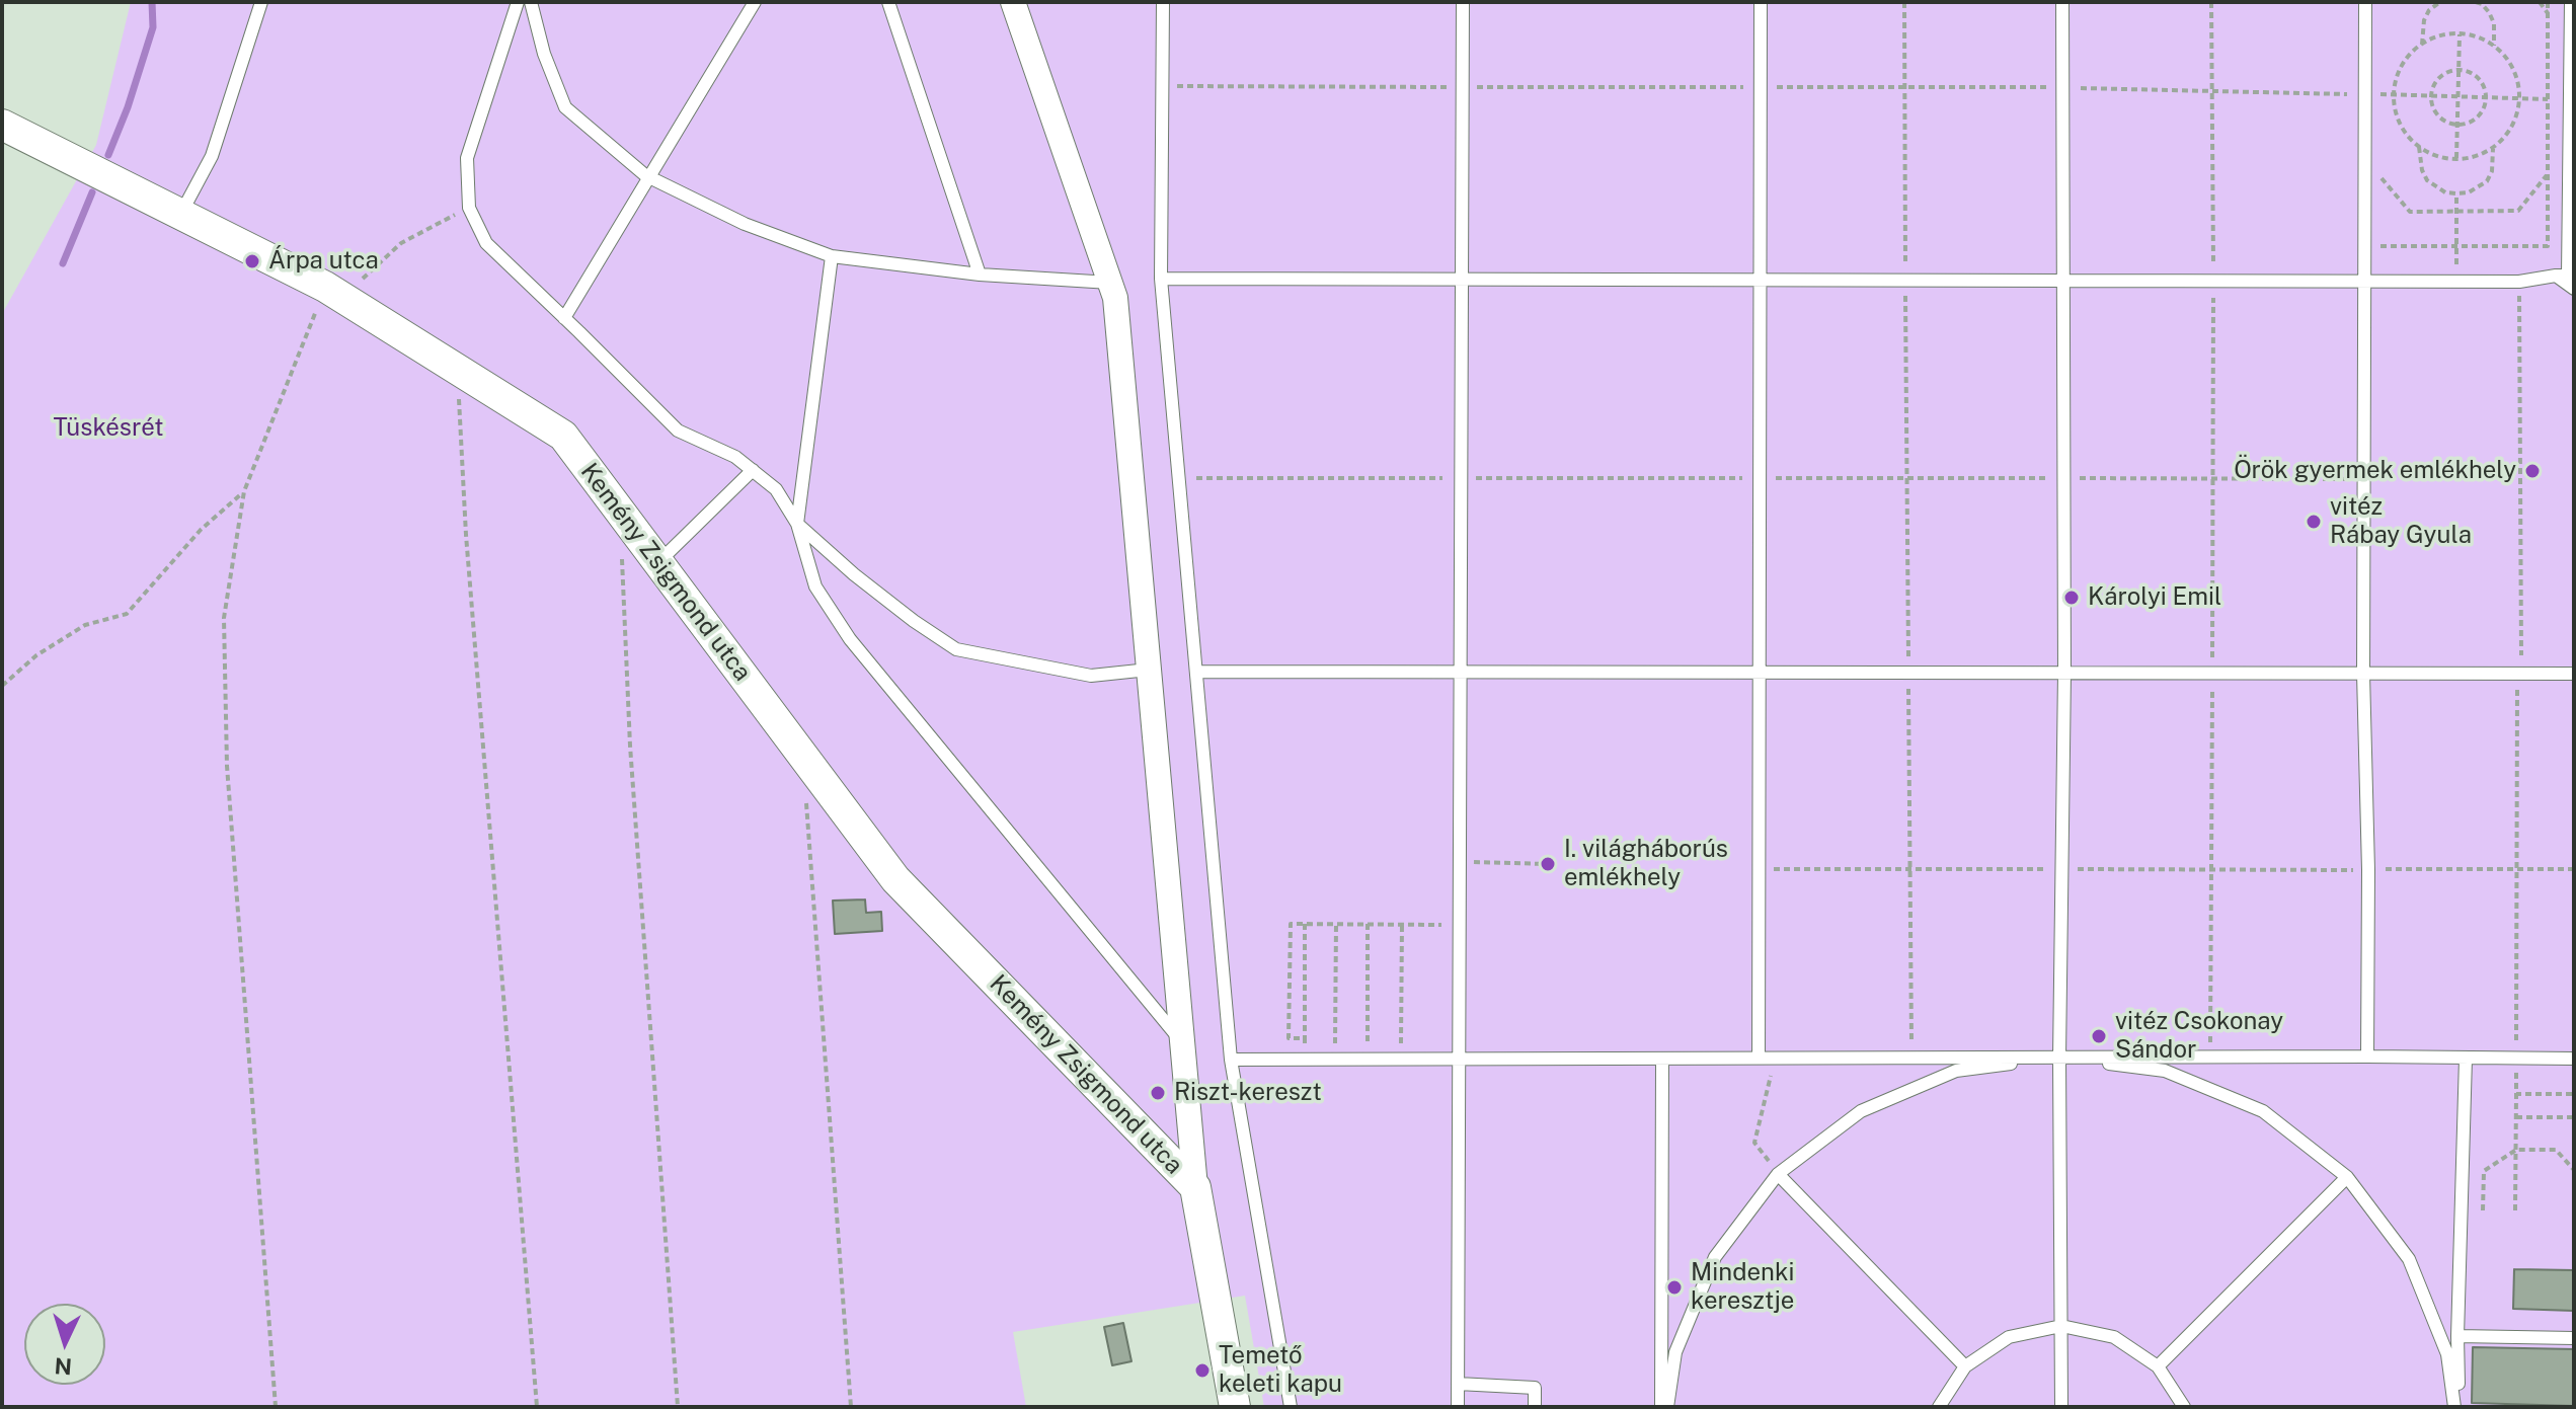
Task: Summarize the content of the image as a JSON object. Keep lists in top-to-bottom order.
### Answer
{
  "streets": {
    "street": ["Kemény Zsigmond utca"]
  },
  "parks": ["Tüskésrét"],
  "places": [
    "Árpa utca",
    "Örök gyermek emlékhely",
    "vitéz Rábay Gyula",
    "Károlyi Emil",
    "I. világháborús emlékhely",
    "vitéz Csokonay Sándor",
    "Riszt-kereszt",
    "Mindenki keresztje",
    "Temető keleti kapu"
  ],
  "north": "bottom"
}
